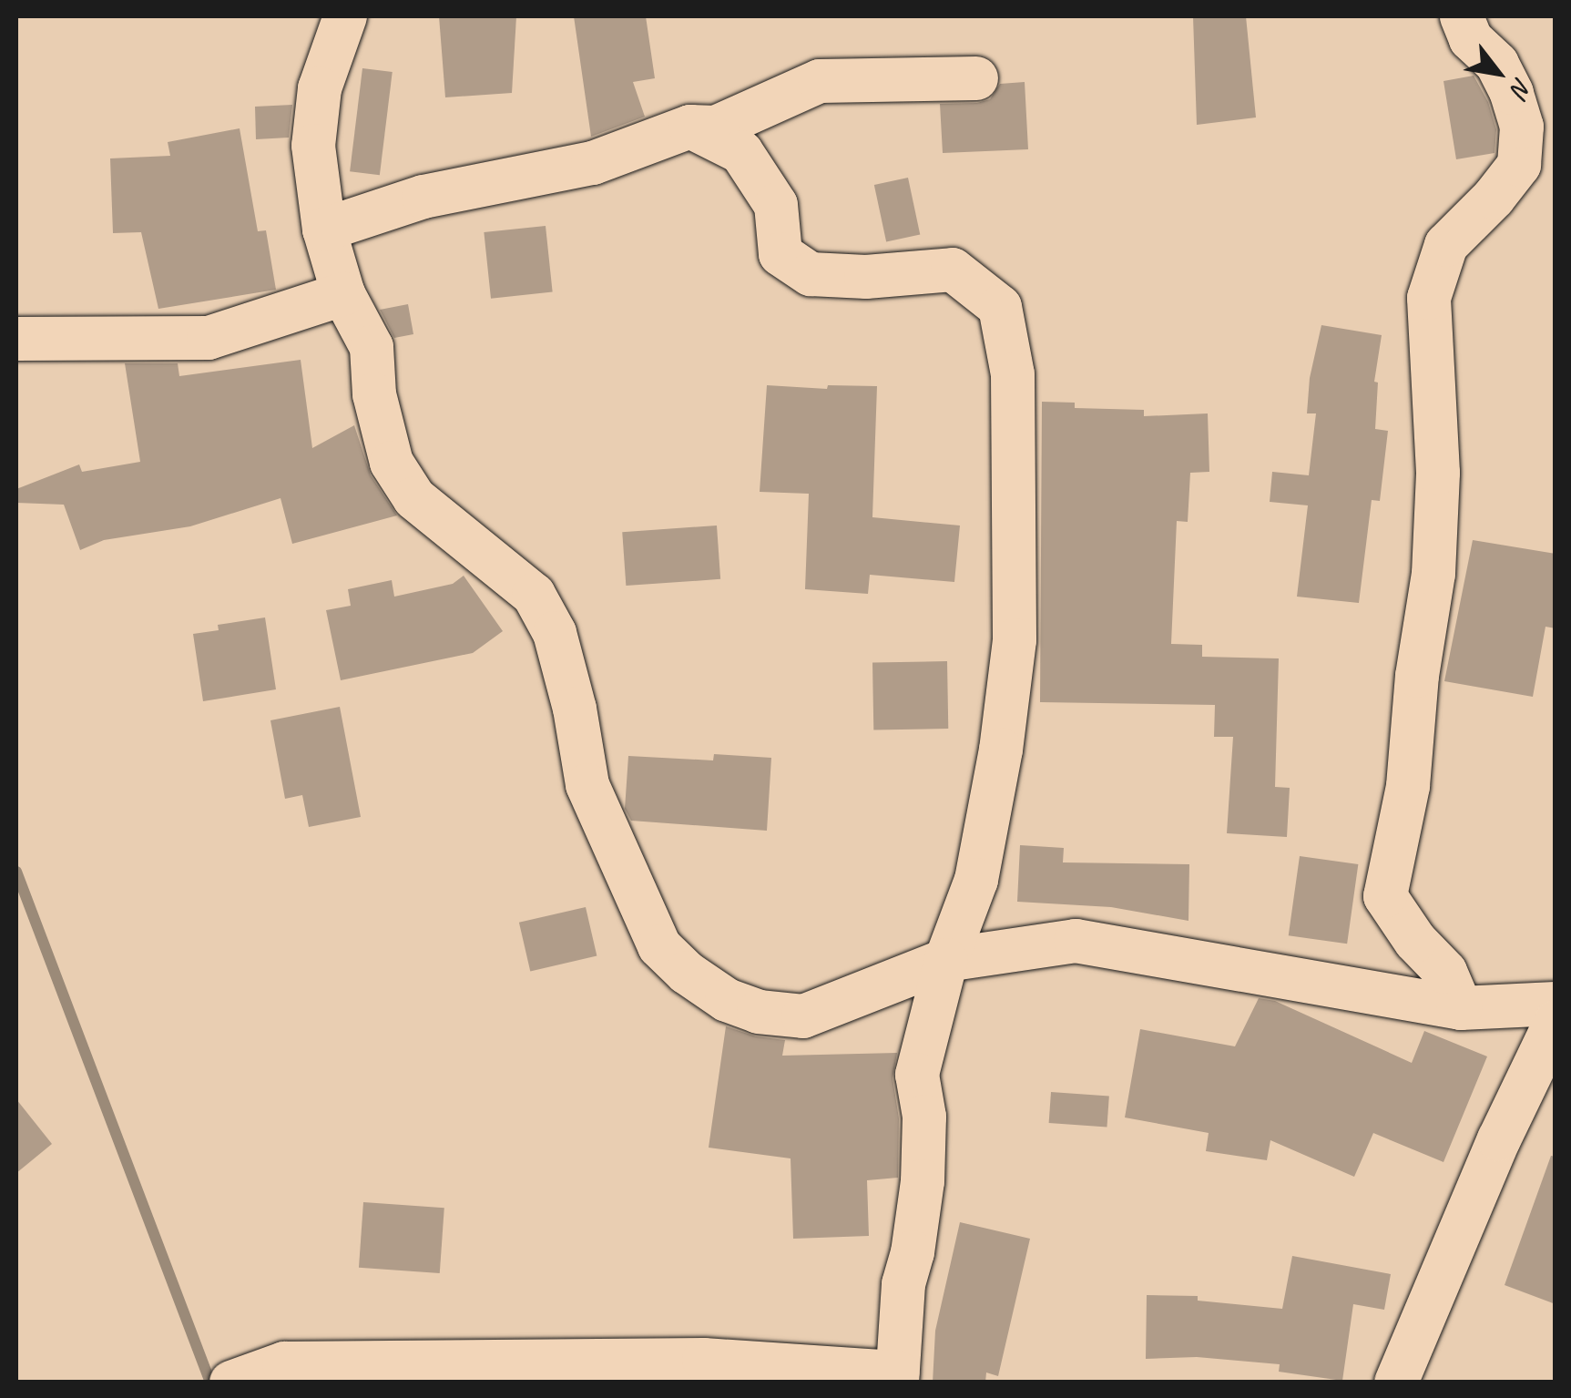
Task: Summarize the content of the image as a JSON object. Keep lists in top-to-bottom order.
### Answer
{
  "north": "bottom right"
}
